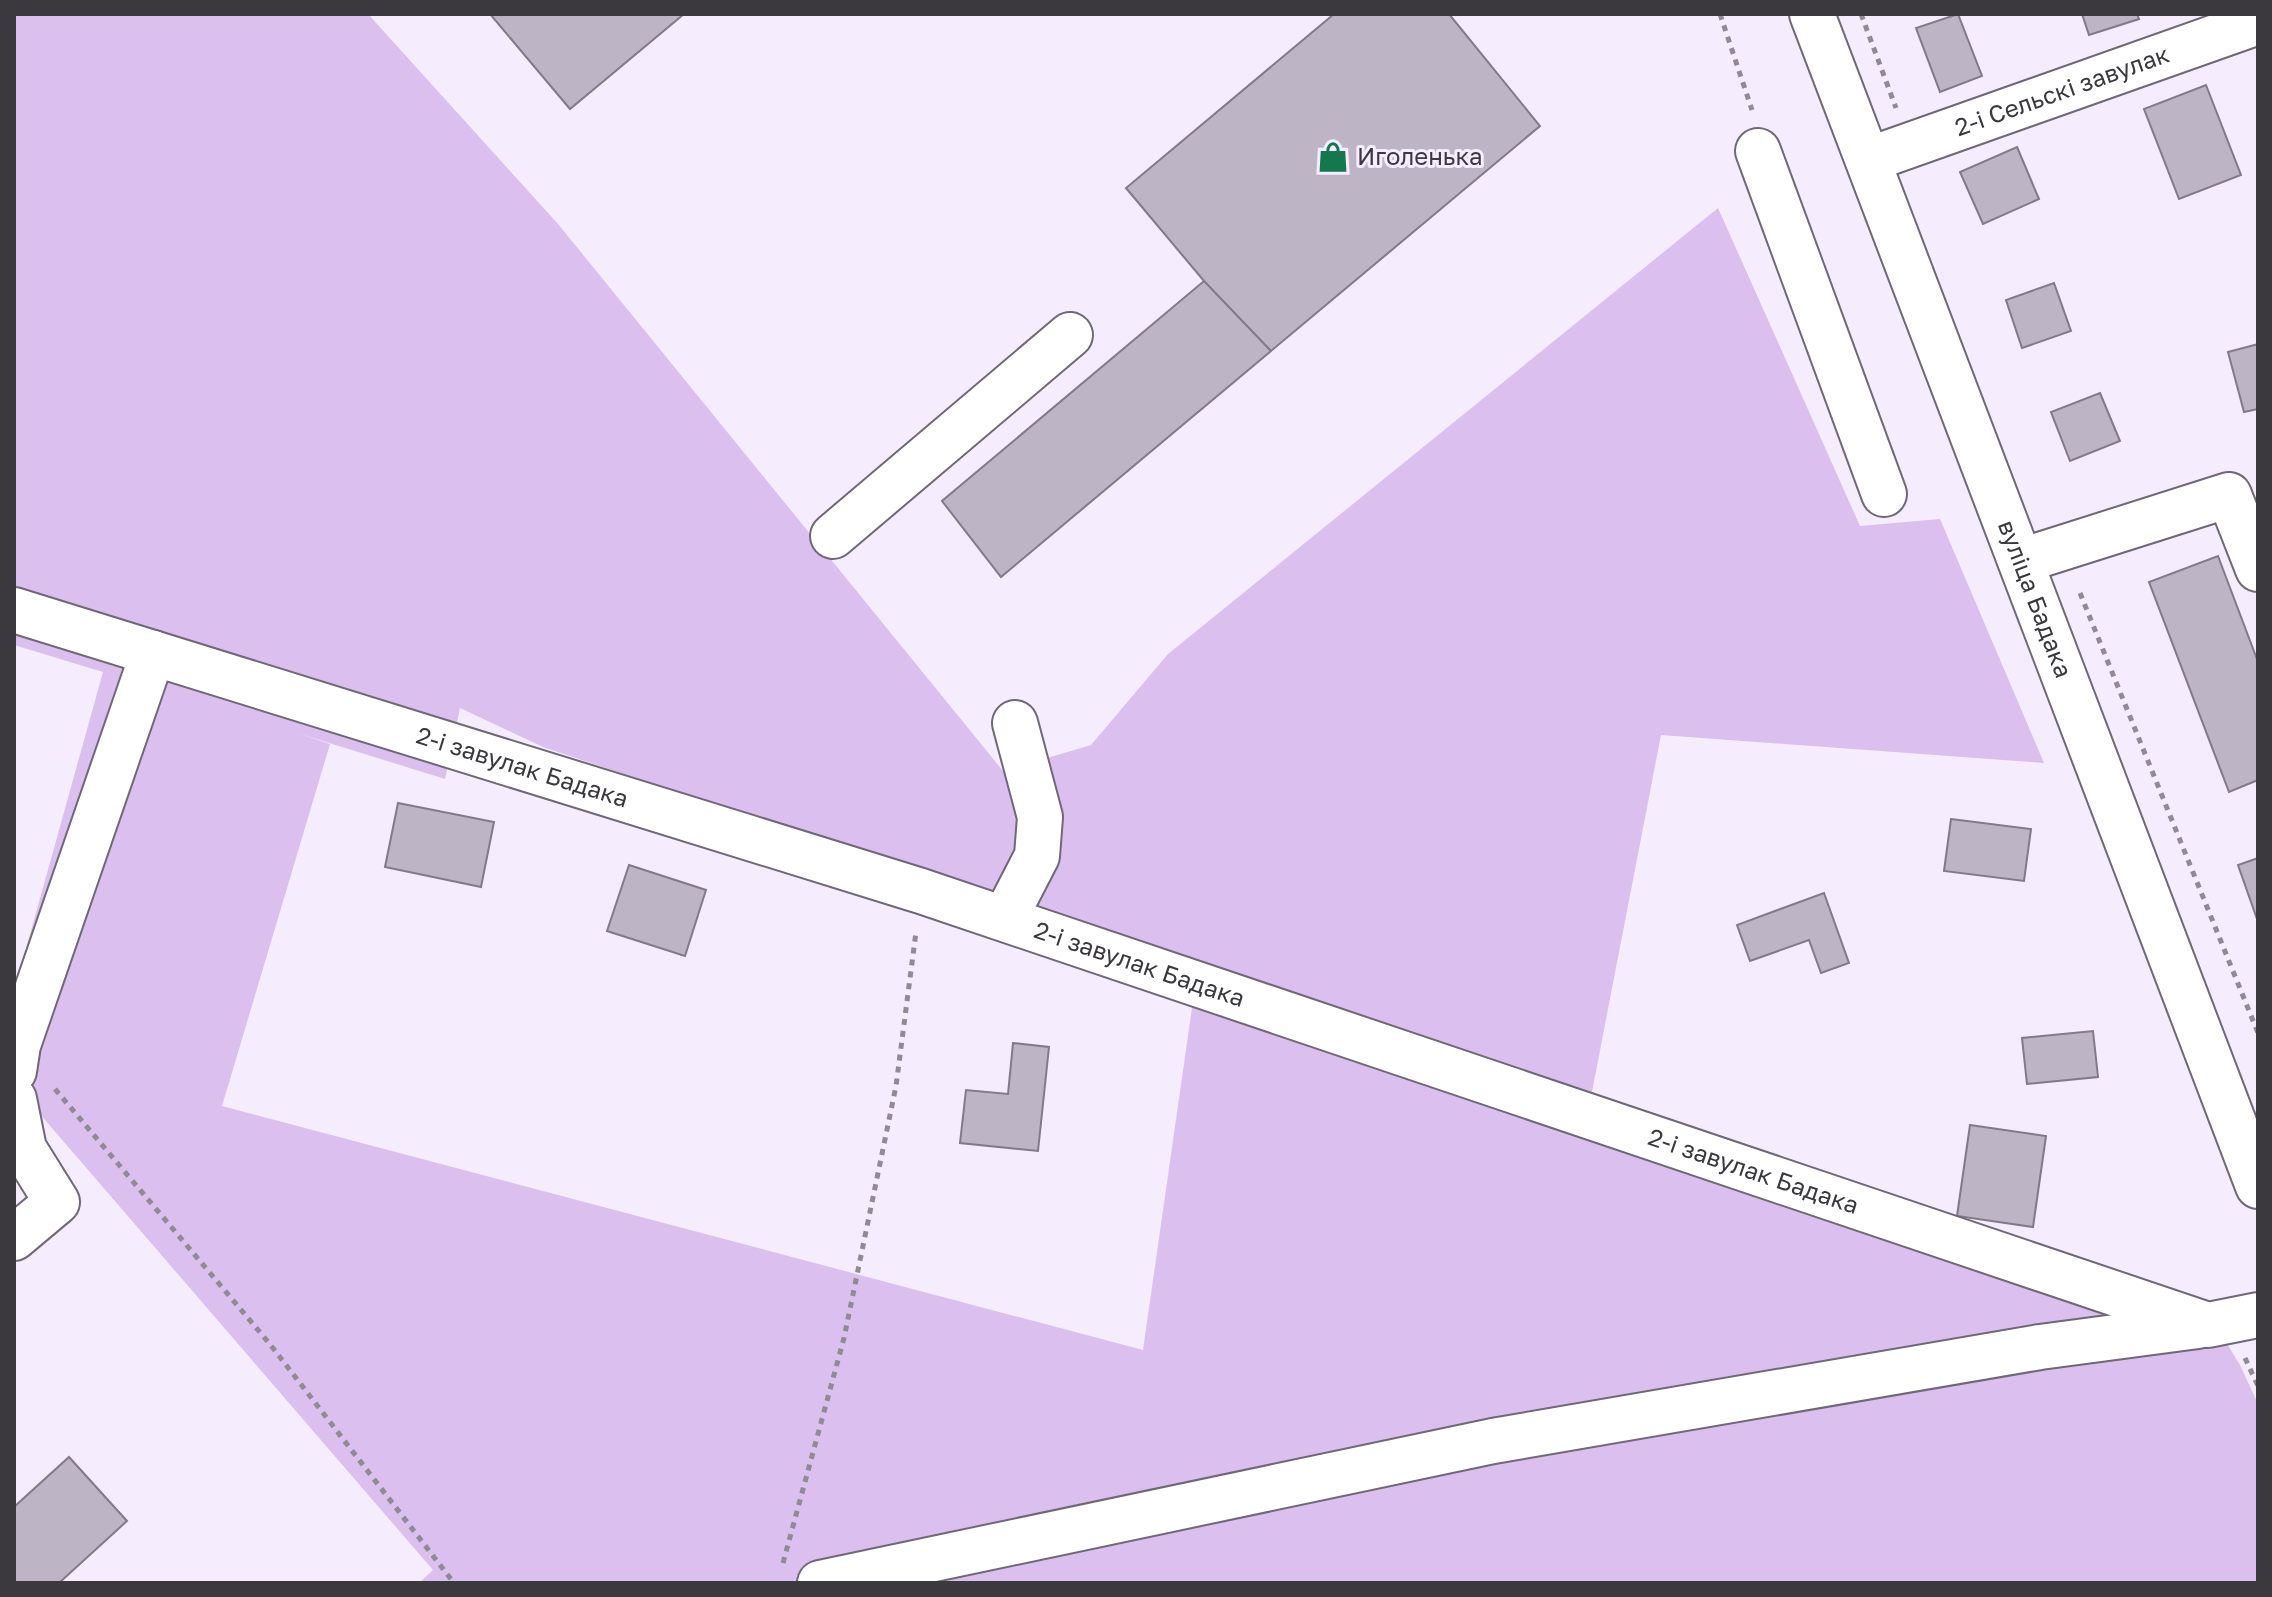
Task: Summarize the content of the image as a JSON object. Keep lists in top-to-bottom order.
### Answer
{
  "streets": {
    "street": ["2-і Сельскі завулак", "вуліца Бадака", "2-і завулак Бадака"]
  },
  "crossings": [
    ["2-і Сельскі завулак", "вуліца Бадака"]
  ],
  "places": {
    "shop": ["Иголенька"]
  }
}
